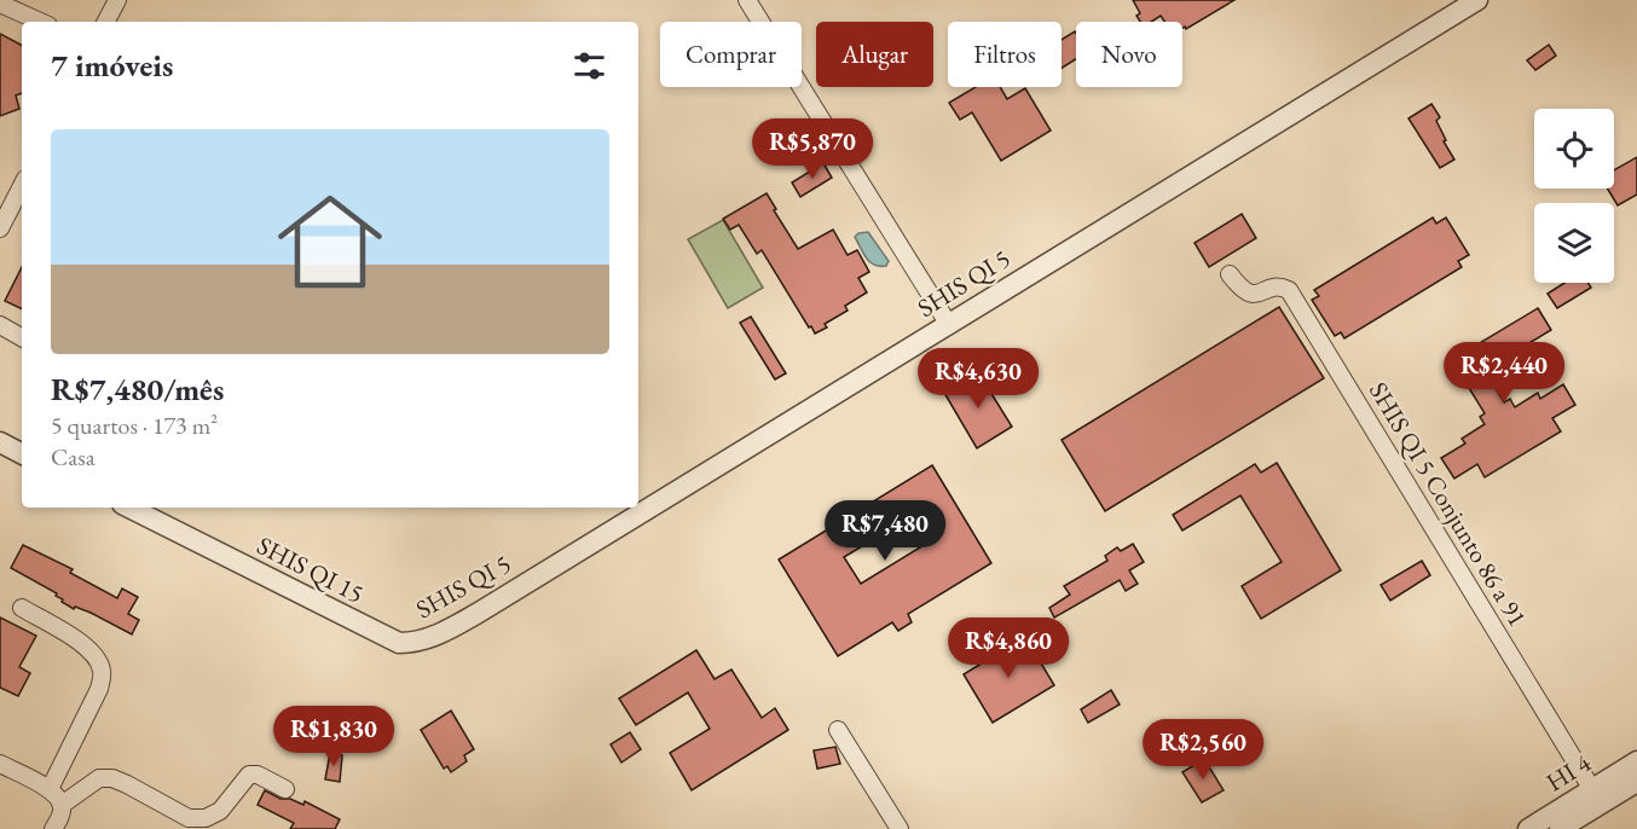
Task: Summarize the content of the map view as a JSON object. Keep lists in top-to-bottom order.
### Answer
{
  "streets": {
    "street": [
      "SHIS QI 5",
      "SHIS QI 5 Conjunto 86 a 91",
      "SHIS QI 15",
      "HI 4"
    ]
  },
  "crossings": [
    ["SHIS QI 5", "SHIS QI 15"],
    ["SHIS QI 5 Conjunto 86 a 91", "HI 4"]
  ],
  "page": {
    "chip": [
      "Comprar",
      "Alugar",
      "Filtros",
      "Novo"
    ],
    "heading": "7 imóveis",
    "list": [
      {
        "name": "R$7,480/mês",
        "note": "5 quartos · 173 m² · Casa"
      }
    ],
    "price": [
      "R$5,870",
      "R$2,440",
      "R$4,630",
      "R$7,480",
      "R$4,860",
      "R$1,830",
      "R$2,560"
    ]
  }
}
